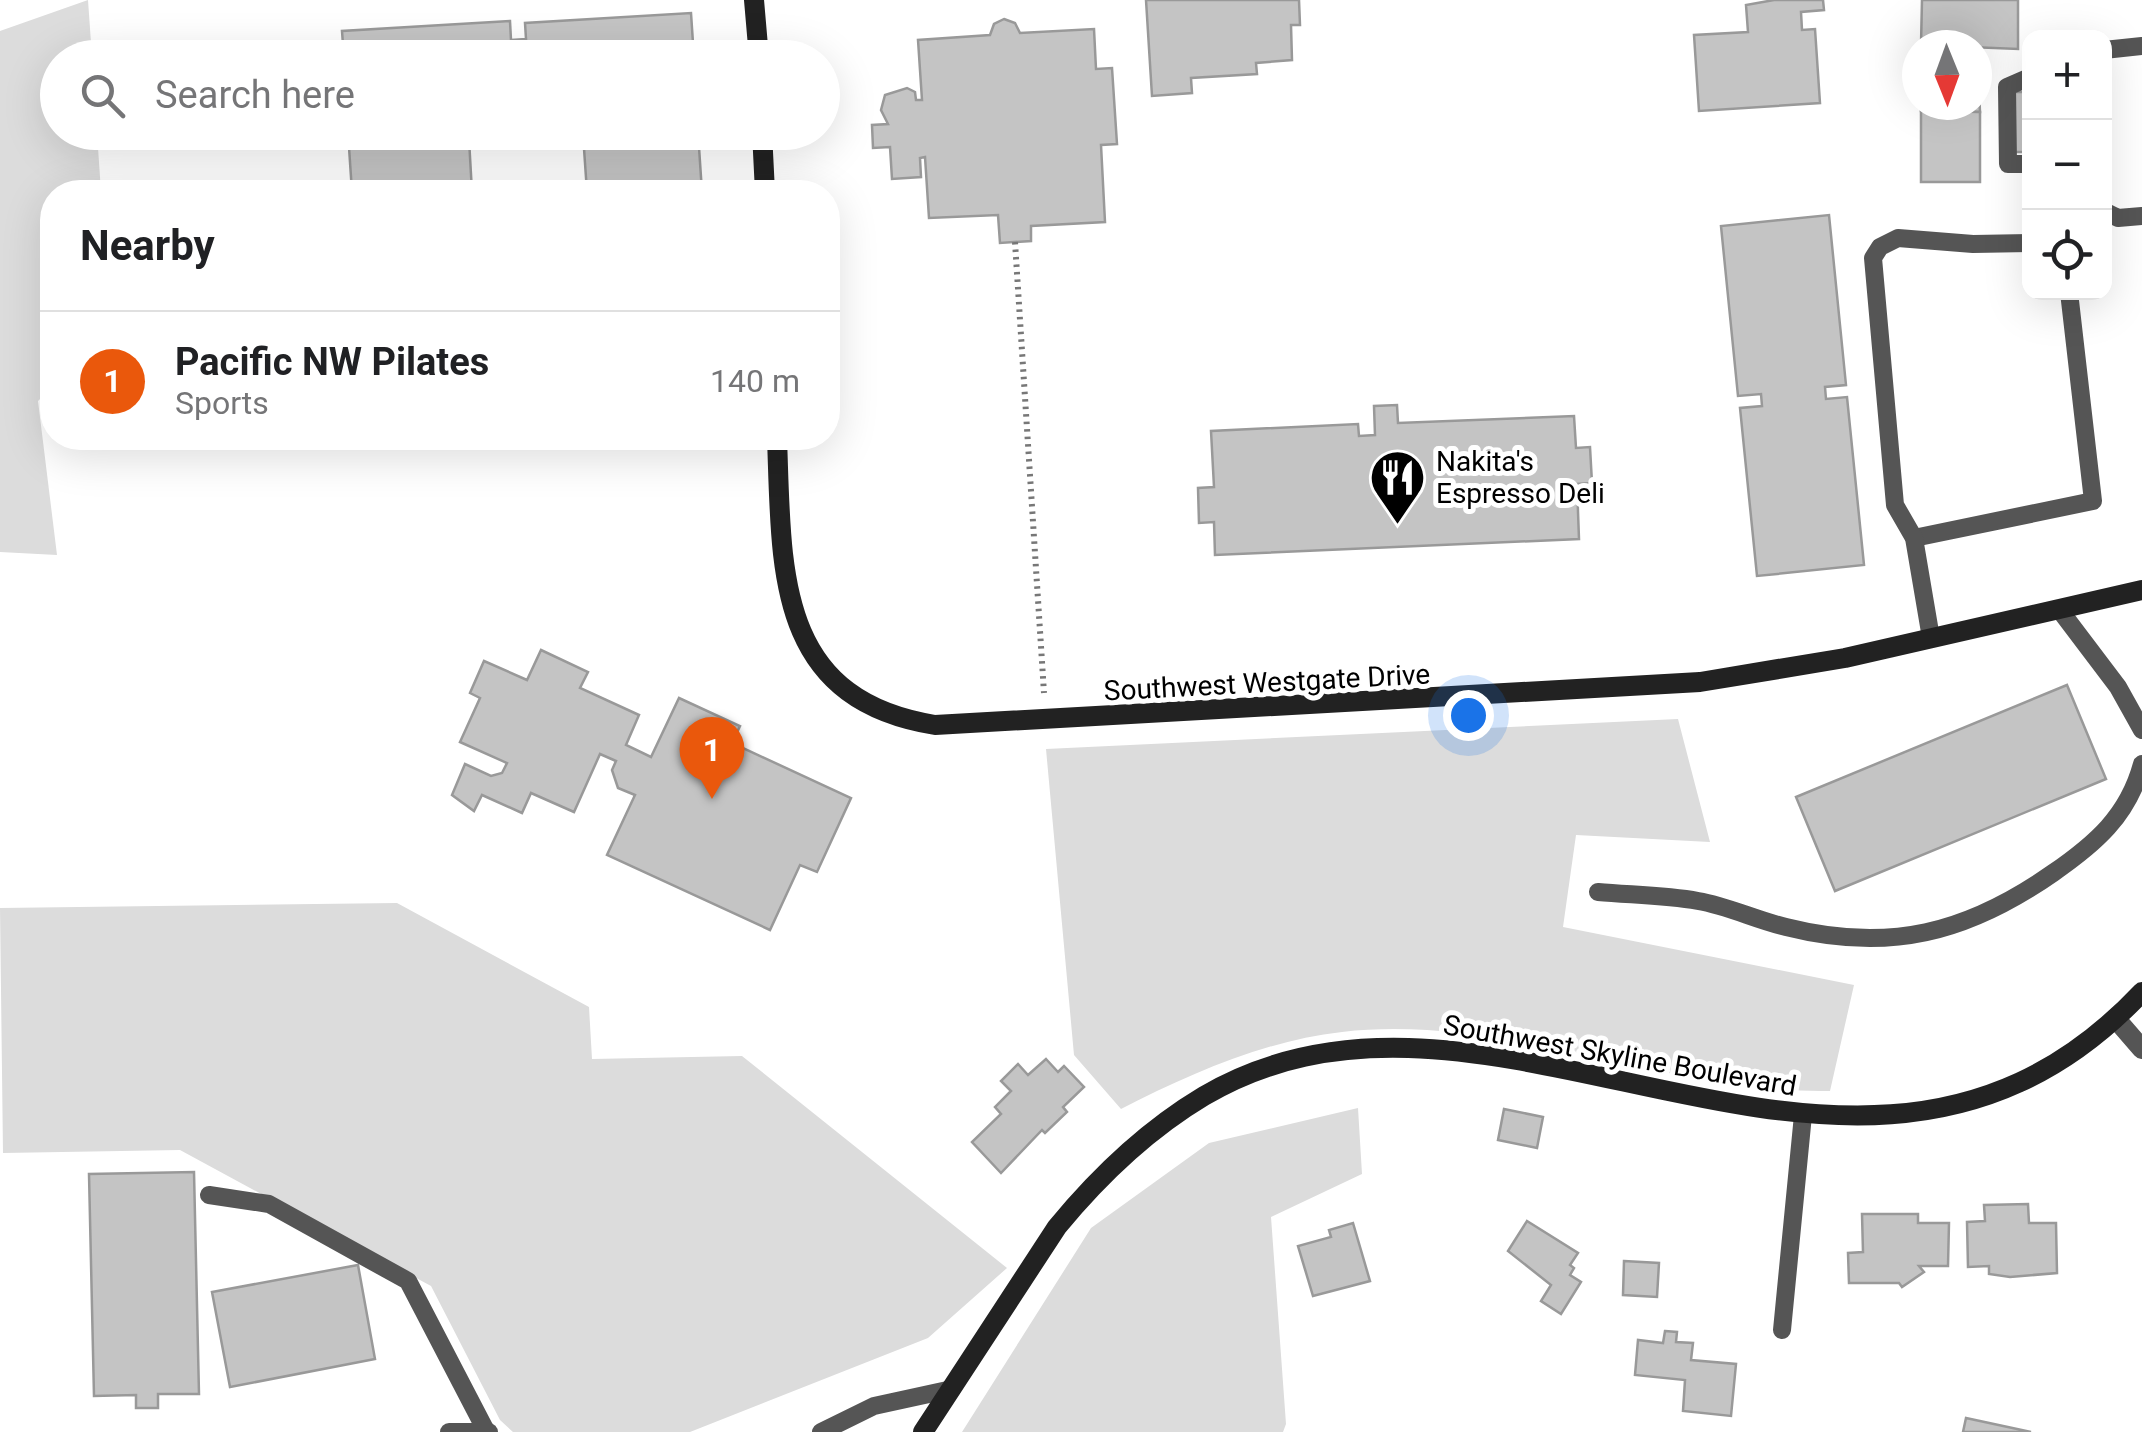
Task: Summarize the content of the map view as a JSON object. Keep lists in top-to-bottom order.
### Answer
{
  "streets": {
    "street": ["Southwest Westgate Drive", "Southwest Skyline Boulevard"]
  },
  "places": {
    "restaurant": ["Nakita's Espresso Deli"]
  },
  "north": "bottom",
  "page": {
    "map_buttons": ["+", "−"],
    "search": "Search here",
    "heading": "Nearby",
    "list": [
      {
        "mark": "1",
        "name": "Pacific NW Pilates",
        "note": "Sports",
        "value": "140 m"
      }
    ],
    "pins": "1"
  }
}
